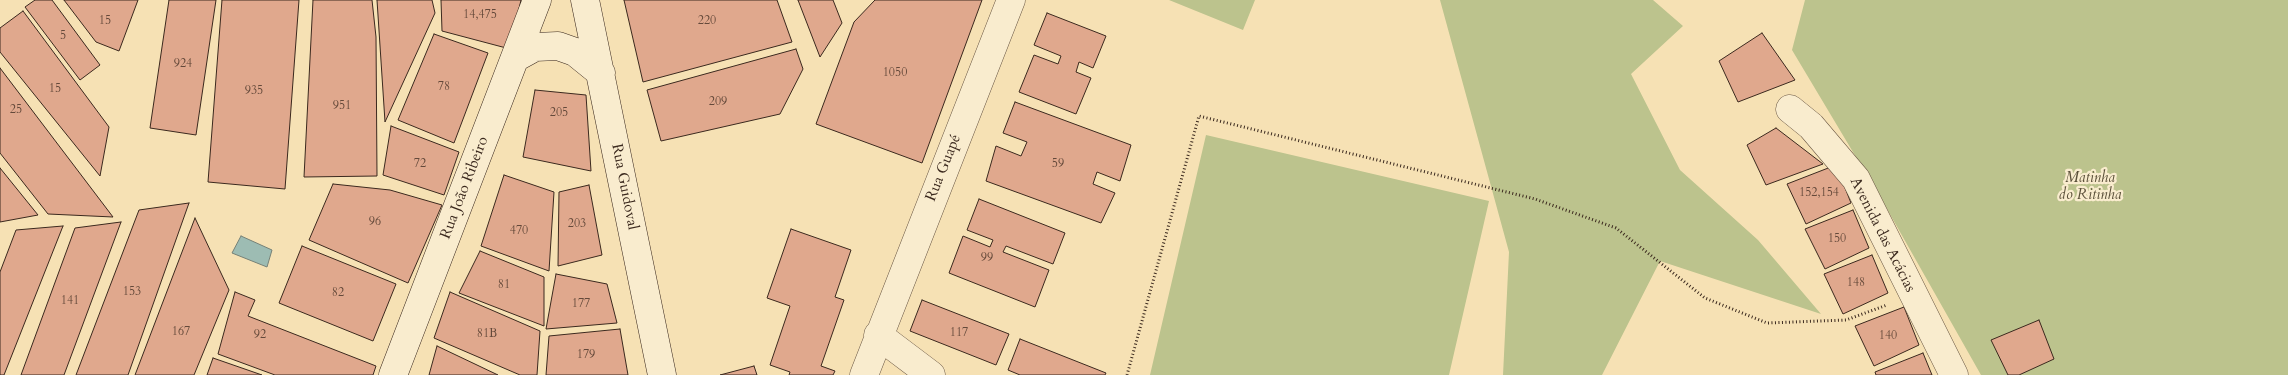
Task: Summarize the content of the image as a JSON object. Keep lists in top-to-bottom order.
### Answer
{
  "streets": {
    "street": [
      "Rua Guapé",
      "Rua Guidoval",
      "Rua João Ribeiro",
      "Avenida das Acácias"
    ]
  },
  "parks": ["Matinha do Ritinha"],
  "house_numbers": [
    "14,475",
    "15",
    "220",
    "5",
    "924",
    "1050",
    "78",
    "15",
    "935",
    "209",
    "951",
    "25",
    "205",
    "72",
    "59",
    "152,154",
    "96",
    "203",
    "470",
    "150",
    "99",
    "148",
    "81",
    "153",
    "82",
    "141",
    "177",
    "167",
    "117",
    "81B",
    "92",
    "140",
    "179"
  ]
}
